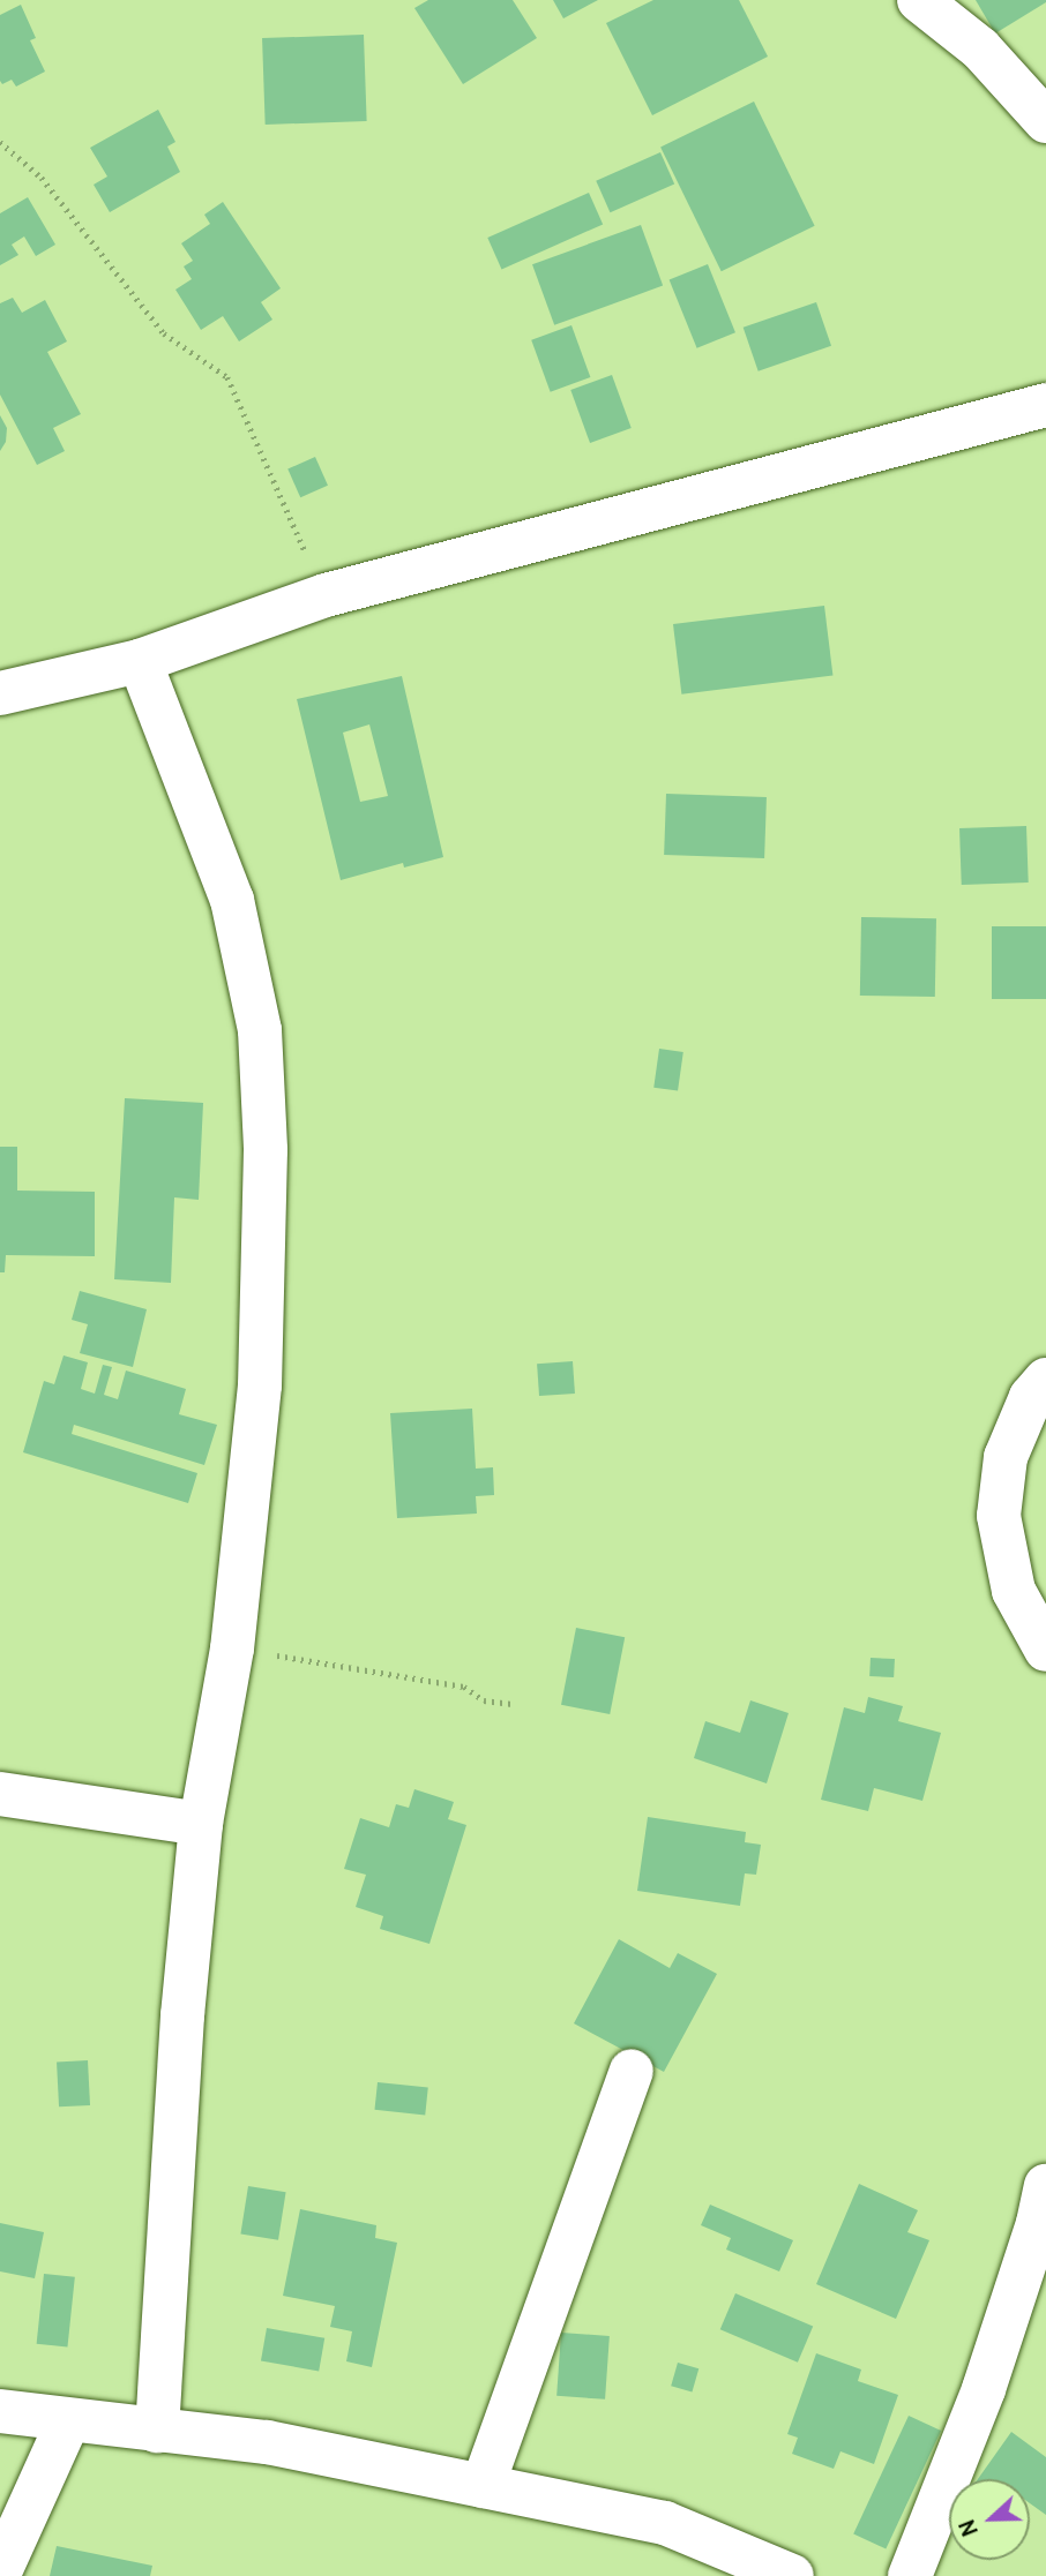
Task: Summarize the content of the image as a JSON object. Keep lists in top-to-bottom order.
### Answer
{
  "north": "left"
}
